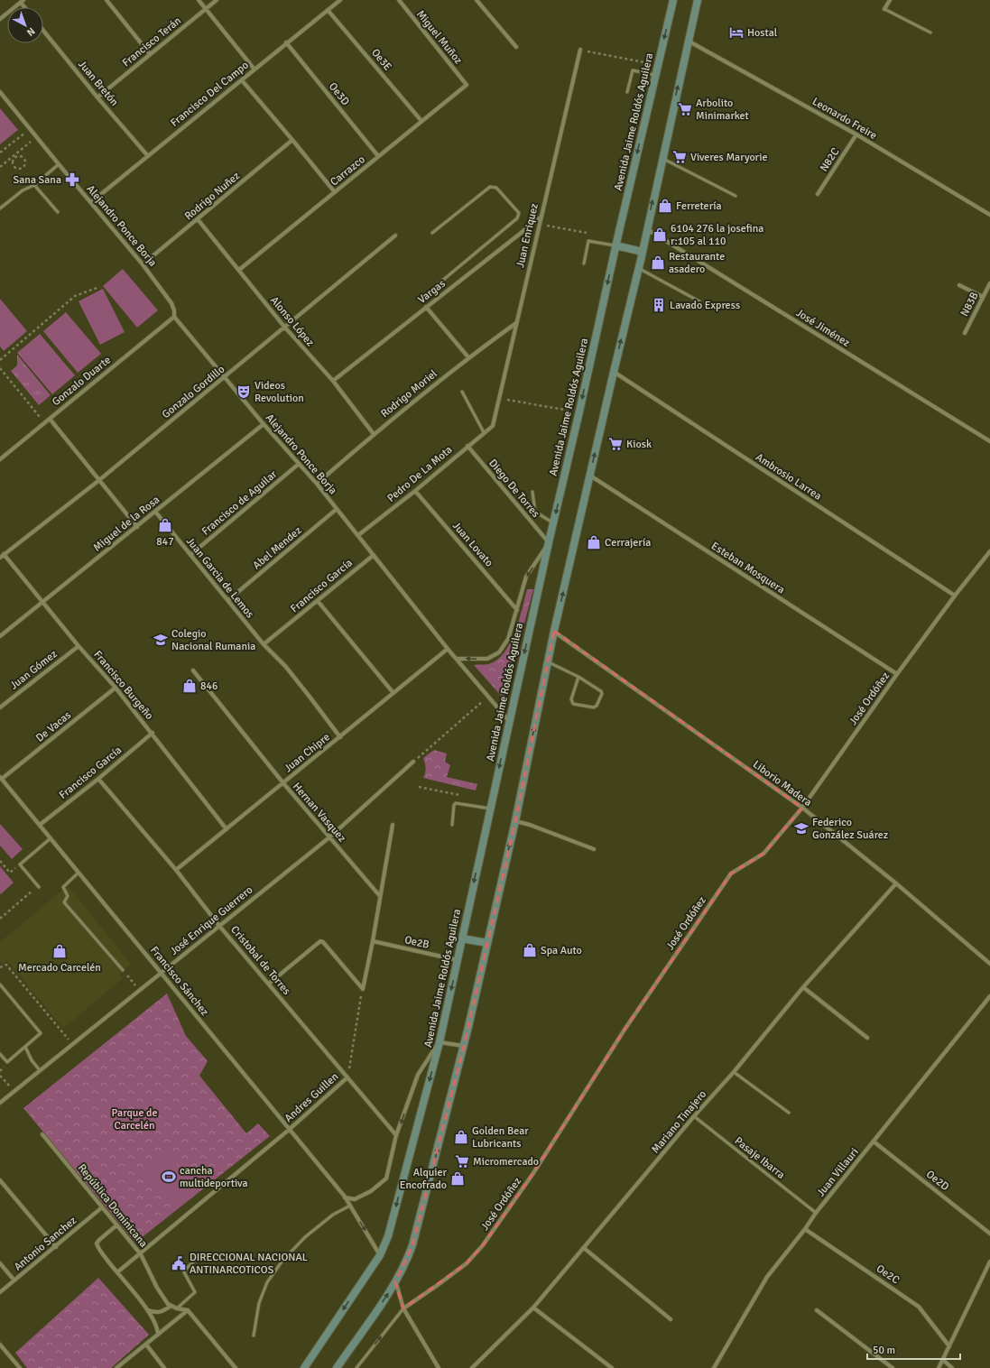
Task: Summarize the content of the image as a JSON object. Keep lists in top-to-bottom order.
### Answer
{
  "streets": {
    "street": [
      "Miguel Muñoz",
      "Francisco Terán",
      "Oe3E",
      "Juan Bretón",
      "Francisco Del Campo",
      "Oe3D",
      "Leonardo Freire",
      "Avenida Jaime Roldós Aguilera",
      "N82C",
      "Carrazco",
      "Rodrigo Nuñez",
      "Alejandro Ponce Borja",
      "Juan Enriquez",
      "Vargas",
      "N83B",
      "Alonso López",
      "José Jiménez",
      "Gonzalo Duarte",
      "Gonzalo Gordillo",
      "Rodrigo Moriel",
      "Pedro De La Mota",
      "Ambrosio Larrea",
      "Diego De Torres",
      "Francisco de Aguilar",
      "Miguel de la Rosa",
      "Juan Lovato",
      "Abel Mendez",
      "Esteban Mosquera",
      "Juan Garcia de Lemos",
      "Francisco García",
      "Juan Gómez",
      "Francisco Burgeño",
      "José Ordóñez",
      "De Vacas",
      "Juan Chipre",
      "Liborio Madera",
      "Hernan Vasquez",
      "José Enrique Guerrero",
      "Oe2B",
      "Cristobal de Torres",
      "Francisco Sánchez",
      "Andres Guillen",
      "Mariano Tinajero",
      "Juan Villauri",
      "Oe2D",
      "República Dominicana",
      "Antonio Sanchez",
      "Oe2C"
    ],
    "lane": ["Pasaje Ibarra"]
  },
  "crossings": [
    ["Miguel Muñoz", "Carrazco"],
    ["Francisco Terán", "Juan Bretón"],
    ["Oe3E", "Francisco Del Campo"],
    ["Oe3E", "Carrazco"],
    ["Juan Bretón", "Francisco Del Campo"],
    ["Francisco Del Campo", "Oe3D"],
    ["Francisco Del Campo", "Alejandro Ponce Borja"],
    ["Oe3D", "Carrazco"],
    ["Leonardo Freire", "N82C"],
    ["Avenida Jaime Roldós Aguilera", "Alejandro Ponce Borja"],
    ["Avenida Jaime Roldós Aguilera", "Diego De Torres"],
    ["Avenida Jaime Roldós Aguilera", "Oe2B"],
    ["Avenida Jaime Roldós Aguilera", "Francisco Sánchez"],
    ["Carrazco", "Alonso López"],
    ["Rodrigo Nuñez", "Alejandro Ponce Borja"],
    ["Rodrigo Nuñez", "Alonso López"],
    ["Alejandro Ponce Borja", "Gonzalo Duarte"],
    ["Alejandro Ponce Borja", "Gonzalo Gordillo"],
    ["Alejandro Ponce Borja", "Rodrigo Moriel"],
    ["Alejandro Ponce Borja", "Pedro De La Mota"],
    ["Alejandro Ponce Borja", "Francisco de Aguilar"],
    ["Alejandro Ponce Borja", "Miguel de la Rosa"],
    ["Alejandro Ponce Borja", "Abel Mendez"],
    ["Alejandro Ponce Borja", "Francisco García"],
    ["Alejandro Ponce Borja", "Juan Chipre"],
    ["Juan Enriquez", "Vargas"],
    ["Juan Enriquez", "Rodrigo Moriel"],
    ["Juan Enriquez", "Pedro De La Mota"],
    ["Vargas", "Alonso López"],
    ["Alonso López", "Gonzalo Gordillo"],
    ["Alonso López", "Rodrigo Moriel"],
    ["Gonzalo Gordillo", "Francisco Burgeño"],
    ["Pedro De La Mota", "Diego De Torres"],
    ["Pedro De La Mota", "Juan Lovato"],
    ["Ambrosio Larrea", "José Ordóñez"],
    ["Francisco de Aguilar", "Juan Garcia de Lemos"],
    ["Miguel de la Rosa", "Juan Garcia de Lemos"],
    ["Miguel de la Rosa", "Francisco Burgeño"],
    ["Abel Mendez", "Juan Garcia de Lemos"],
    ["Esteban Mosquera", "José Ordóñez"],
    ["Juan Garcia de Lemos", "Francisco García"],
    ["Juan Garcia de Lemos", "Juan Chipre"],
    ["Francisco García", "Francisco Burgeño"],
    ["Francisco García", "Cristobal de Torres"],
    ["Francisco García", "Francisco Sánchez"],
    ["Juan Gómez", "Francisco Burgeño"],
    ["Francisco Burgeño", "De Vacas"],
    ["Francisco Burgeño", "Juan Chipre"],
    ["José Ordóñez", "Liborio Madera"],
    ["De Vacas", "Francisco Sánchez"],
    ["Juan Chipre", "Hernan Vasquez"],
    ["Juan Chipre", "Cristobal de Torres"],
    ["Liborio Madera", "Mariano Tinajero"],
    ["Hernan Vasquez", "José Enrique Guerrero"],
    ["José Enrique Guerrero", "Cristobal de Torres"],
    ["José Enrique Guerrero", "Francisco Sánchez"],
    ["Cristobal de Torres", "Andres Guillen"],
    ["Francisco Sánchez", "Andres Guillen"],
    ["Andres Guillen", "República Dominicana"],
    ["Mariano Tinajero", "Pasaje Ibarra"],
    ["Pasaje Ibarra", "Juan Villauri"],
    ["Juan Villauri", "Oe2D"],
    ["Juan Villauri", "Oe2C"],
    ["República Dominicana", "Antonio Sanchez"]
  ],
  "parks": ["Parque de Carcelén"],
  "places": {
    "hotel": ["Hostal"],
    "supermarket": [
      "Arbolito Minimarket",
      "Viveres Maryorie",
      "Kiosk",
      "Micromercado"
    ],
    "pharmacy": ["Sana Sana"],
    "shop": [
      "Ferretería",
      "6104 276 la josefina r:105 al 110",
      "Restaurante asadero",
      "847",
      "Cerrajería",
      "846",
      "Spa Auto",
      "Mercado Carcelén",
      "Golden Bear Lubricants",
      "Alquier Encofrado"
    ],
    "building": ["Lavado Express"],
    "theatre": ["Videos Revolution"],
    "school or university": ["Colegio Nacional Rumania", "Federico González Suárez"],
    "sports": ["cancha multideportiva"],
    "public building": ["DIRECCIONAL NACIONAL ANTINARCOTICOS"]
  },
  "scale_bar": "50 m",
  "north": "bottom right"
}
